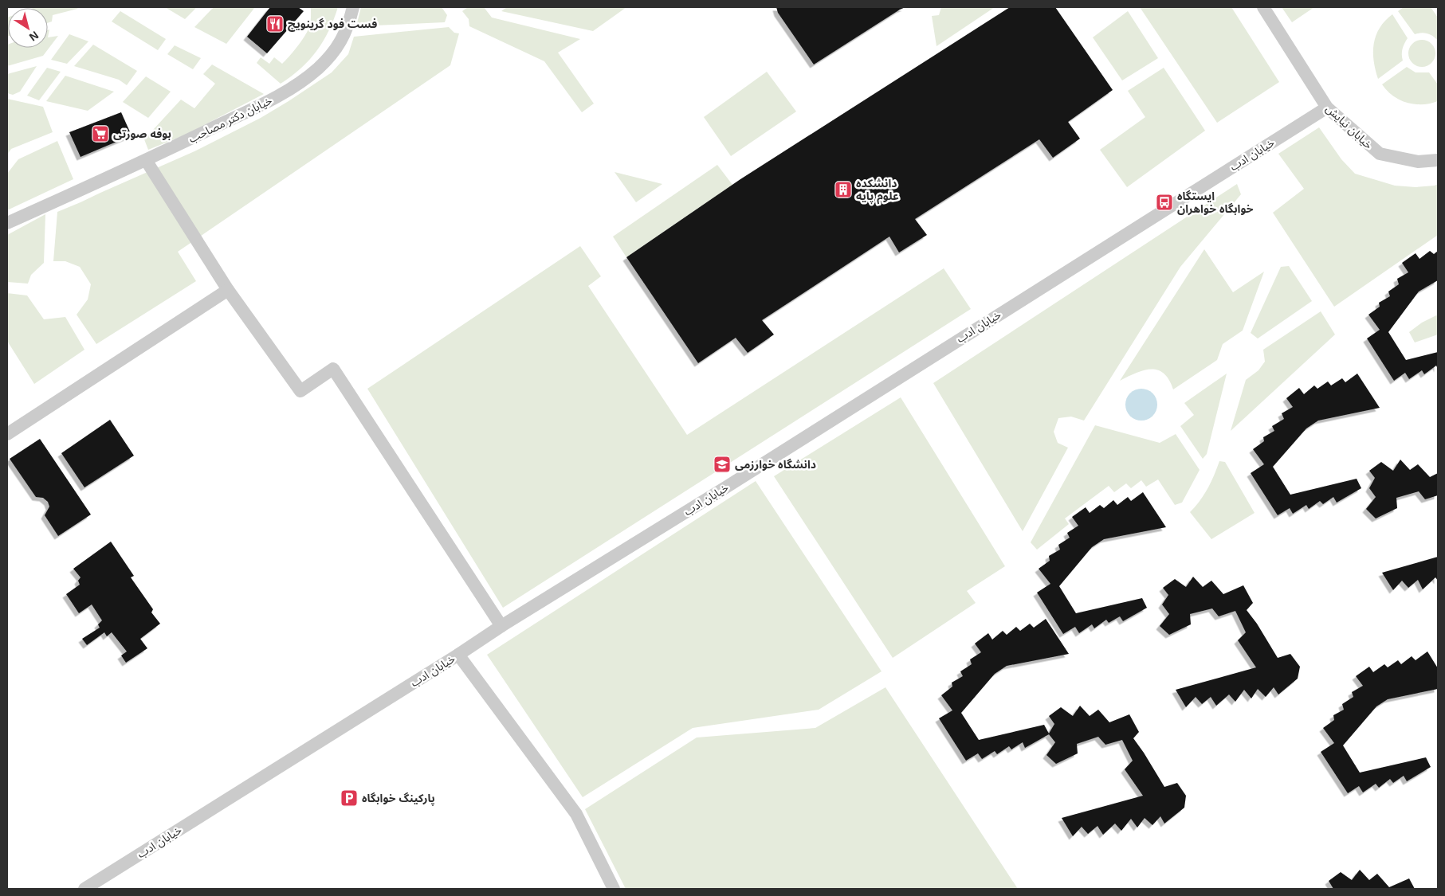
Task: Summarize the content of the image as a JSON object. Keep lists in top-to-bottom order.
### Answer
{
  "streets": {
    "lane": ["خیابان دکتر مصاحب", "خیابان نیایش", "خیابان ادب"]
  },
  "crossings": [
    ["خیابان نیایش", "خیابان ادب"]
  ],
  "places": {
    "restaurant": ["فست فود گرینویچ"],
    "supermarket": ["بوفه صورتی"],
    "building": ["دانشکده علوم پایه"],
    "bus stop": ["ایستگاه خوابگاه خواهران"],
    "school or university": ["دانشگاه خوارزمی"],
    "parking": ["پارکینگ خوابگاه"]
  },
  "north": "bottom right"
}
